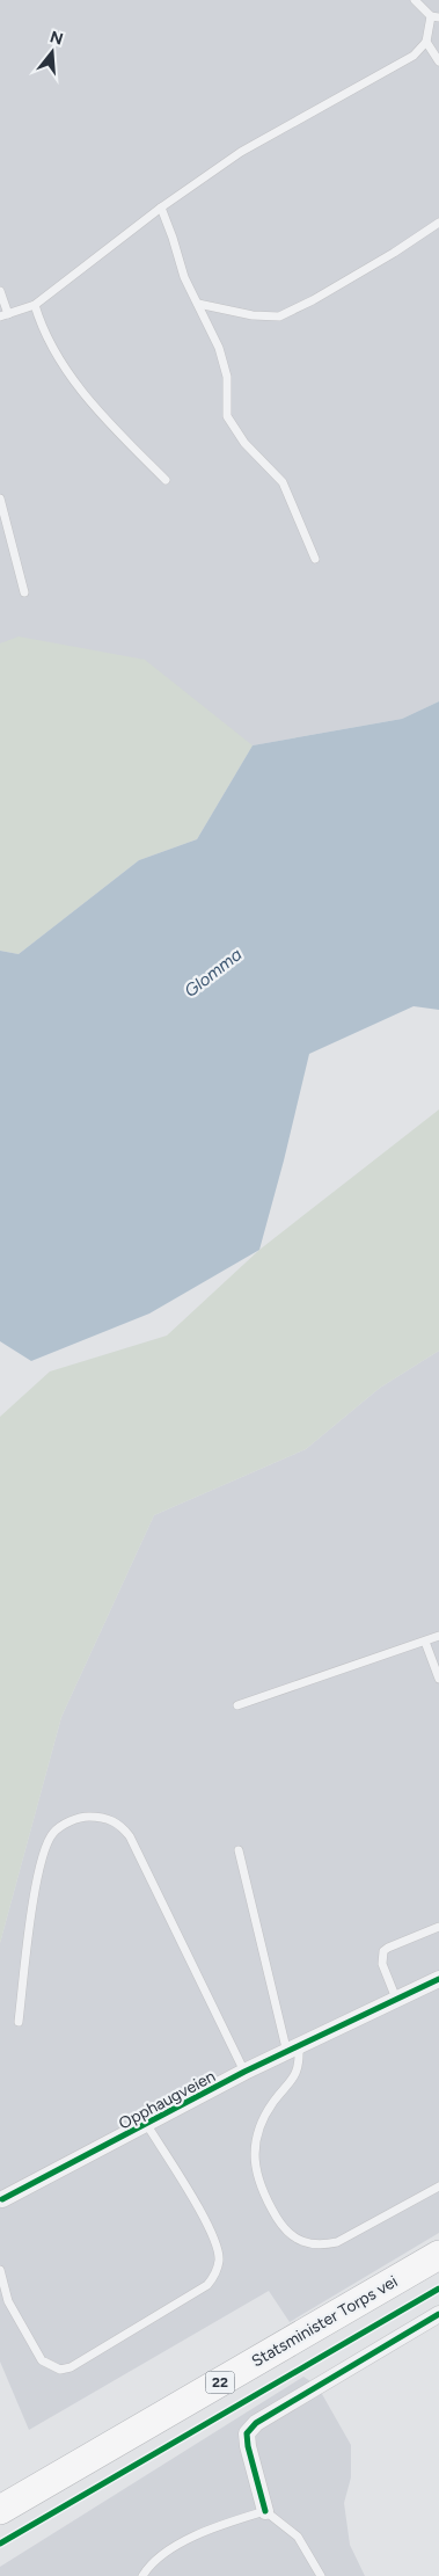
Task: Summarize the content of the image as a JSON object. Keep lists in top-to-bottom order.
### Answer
{
  "streets": {
    "highway": ["Statsminister Torps vei", "22"],
    "street": ["Opphaugveien"]
  },
  "water": ["Glomma"],
  "north": "top"
}
